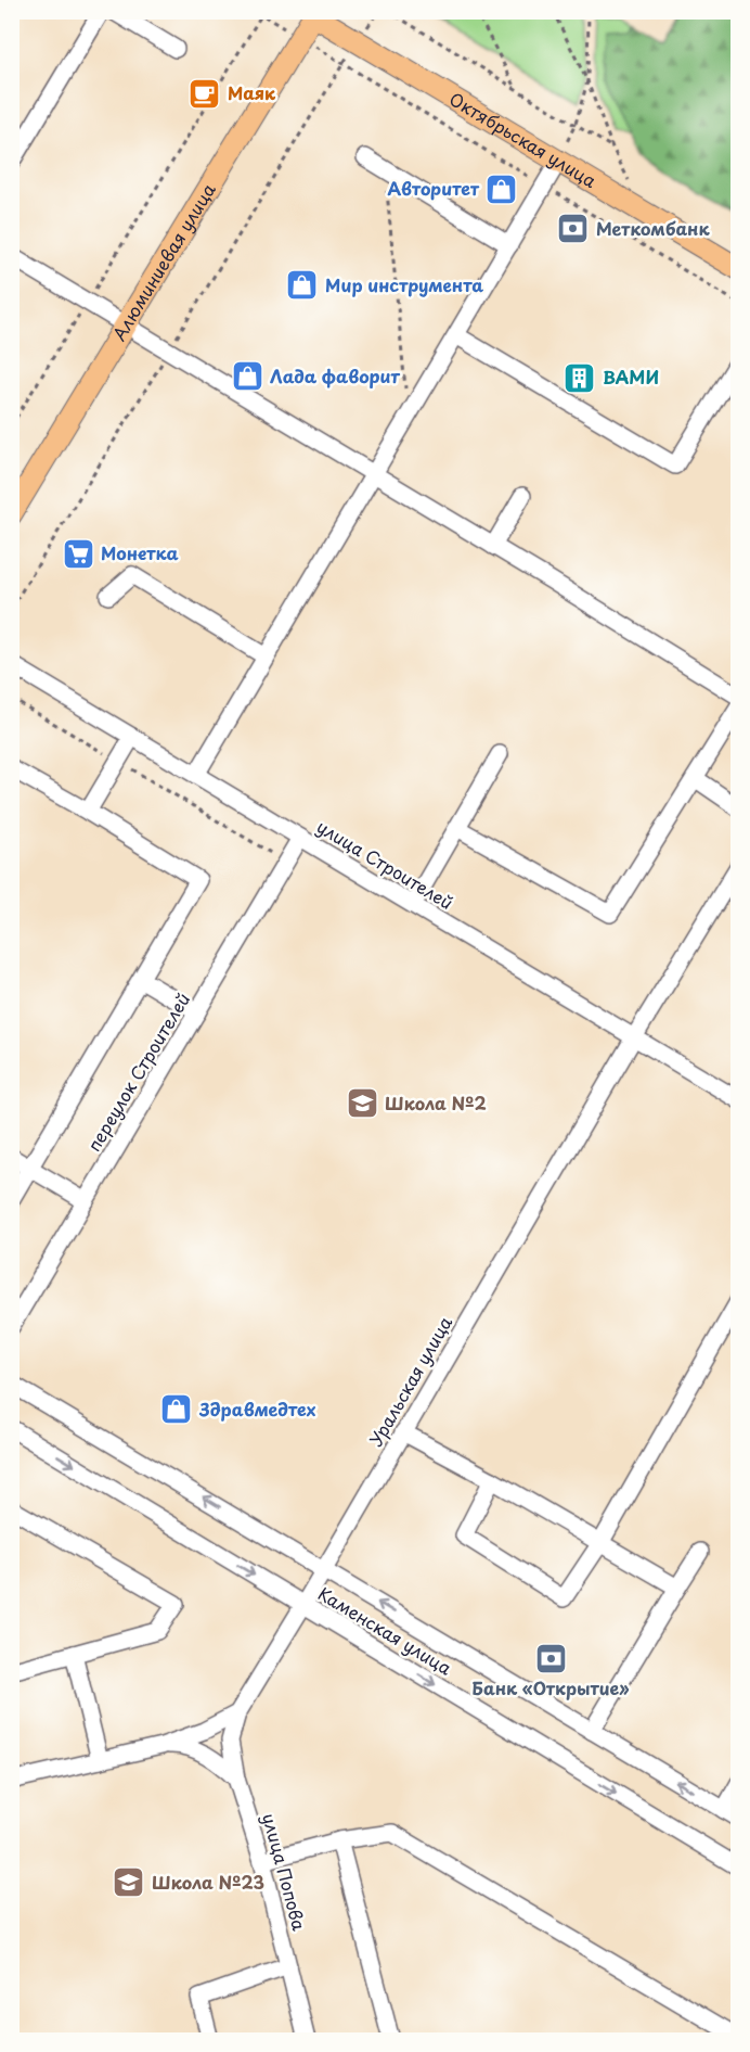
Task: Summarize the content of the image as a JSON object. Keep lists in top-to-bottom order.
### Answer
{
  "streets": {
    "main road": ["Октябрьская улица", "Алюминиевая улица"],
    "street": [
      "улица Строителей",
      "переулок Строителей",
      "Уральская улица",
      "Каменская улица",
      "улица Попова"
    ]
  },
  "crossings": [
    ["Октябрьская улица", "Алюминиевая улица"],
    ["улица Строителей", "переулок Строителей"],
    ["улица Строителей", "Уральская улица"],
    ["Уральская улица", "Каменская улица"],
    ["Уральская улица", "улица Попова"]
  ],
  "places": {
    "cafe": ["Маяк"],
    "shop": [
      "Авторитет",
      "Мир инструмента",
      "Лада фаворит",
      "Здравмедтех"
    ],
    "bank": ["Меткомбанк", "Банк «Открытие»"],
    "building": ["ВАМИ"],
    "supermarket": ["Монетка"],
    "school or university": ["Школа №2", "Школа №23"]
  }
}
